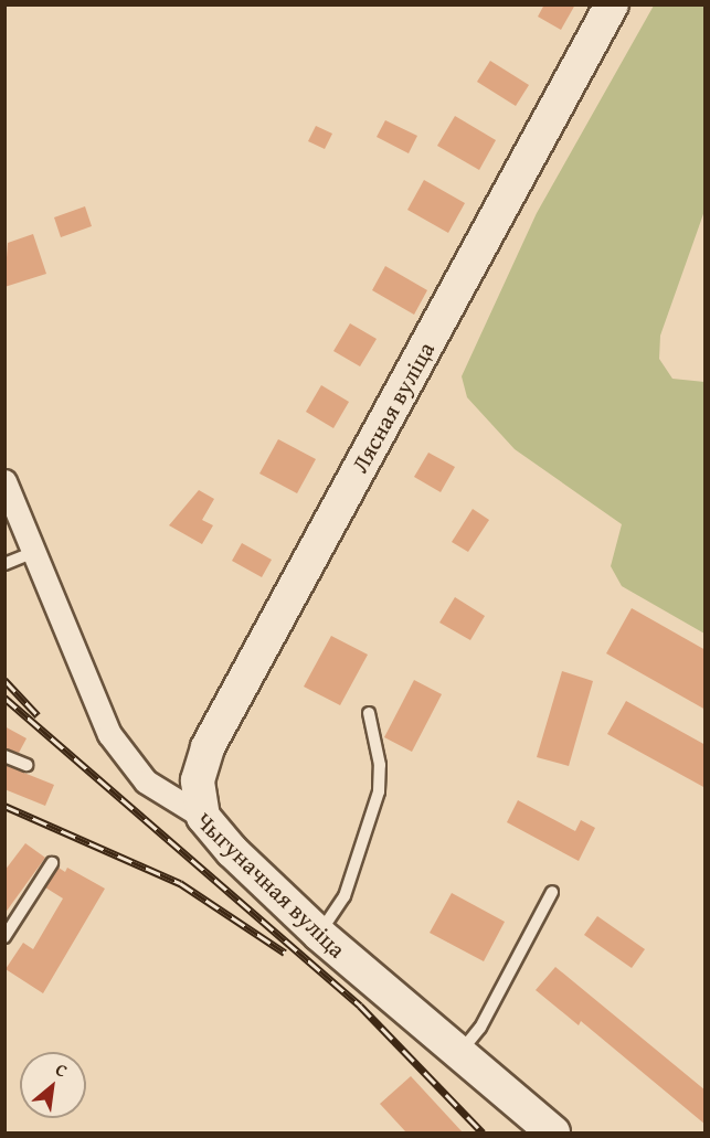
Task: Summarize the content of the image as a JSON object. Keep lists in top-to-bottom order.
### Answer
{
  "streets": {
    "main road": ["Лясная вуліца", "Чыгуначная вуліца"]
  },
  "crossings": [
    ["Лясная вуліца", "Чыгуначная вуліца"]
  ],
  "north": "top right"
}
